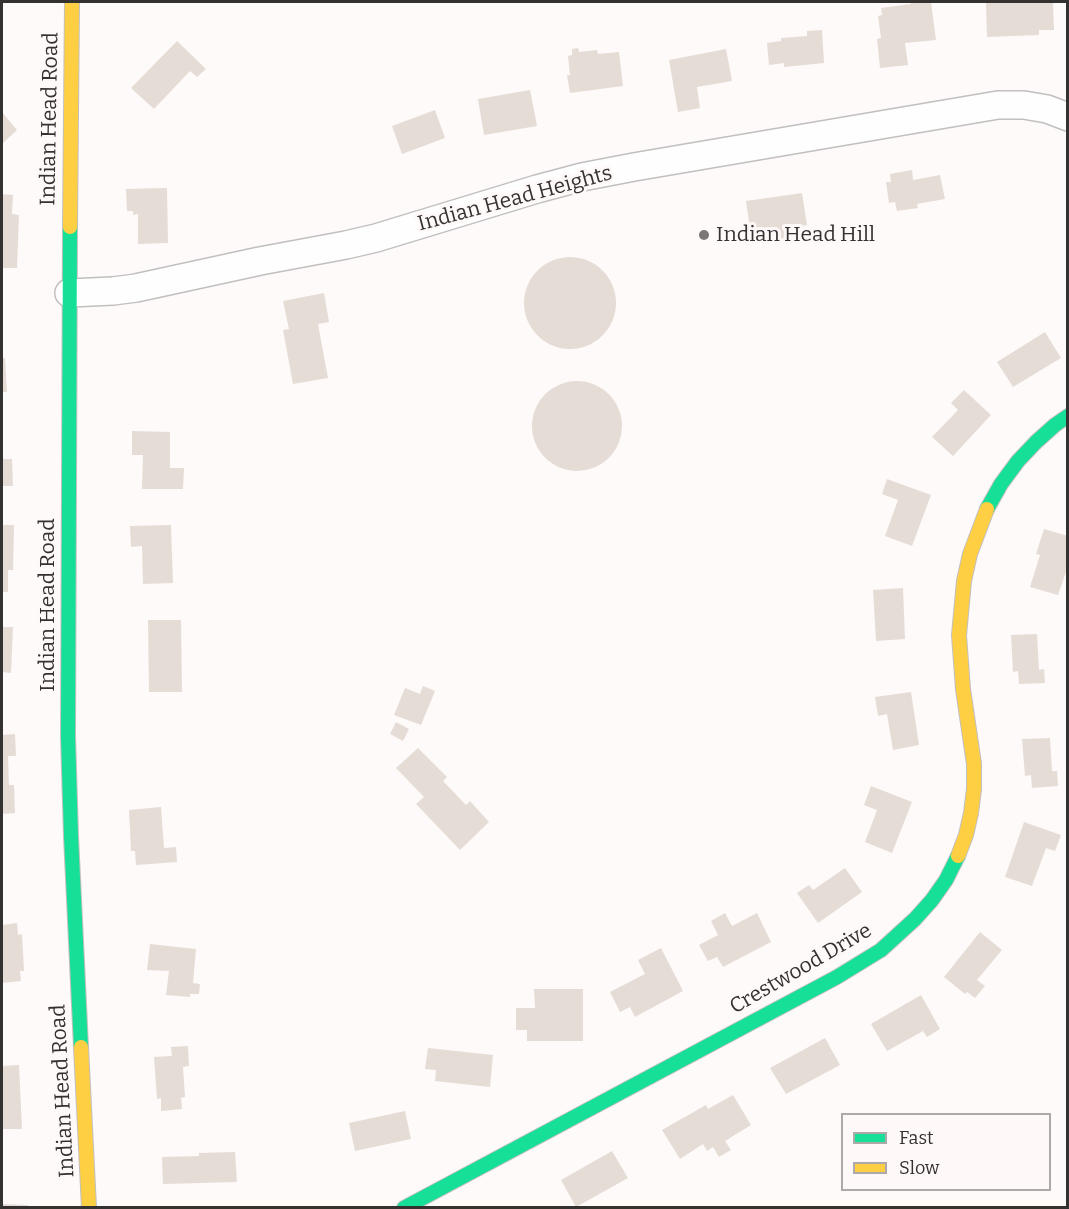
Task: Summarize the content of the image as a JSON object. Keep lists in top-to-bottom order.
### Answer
{
  "streets": {
    "street": ["Indian Head Road", "Indian Head Heights", "Crestwood Drive"]
  },
  "crossings": [
    ["Indian Head Road", "Indian Head Heights"]
  ],
  "places": ["Indian Head Hill"],
  "legend": ["Fast", "Slow"]
}
